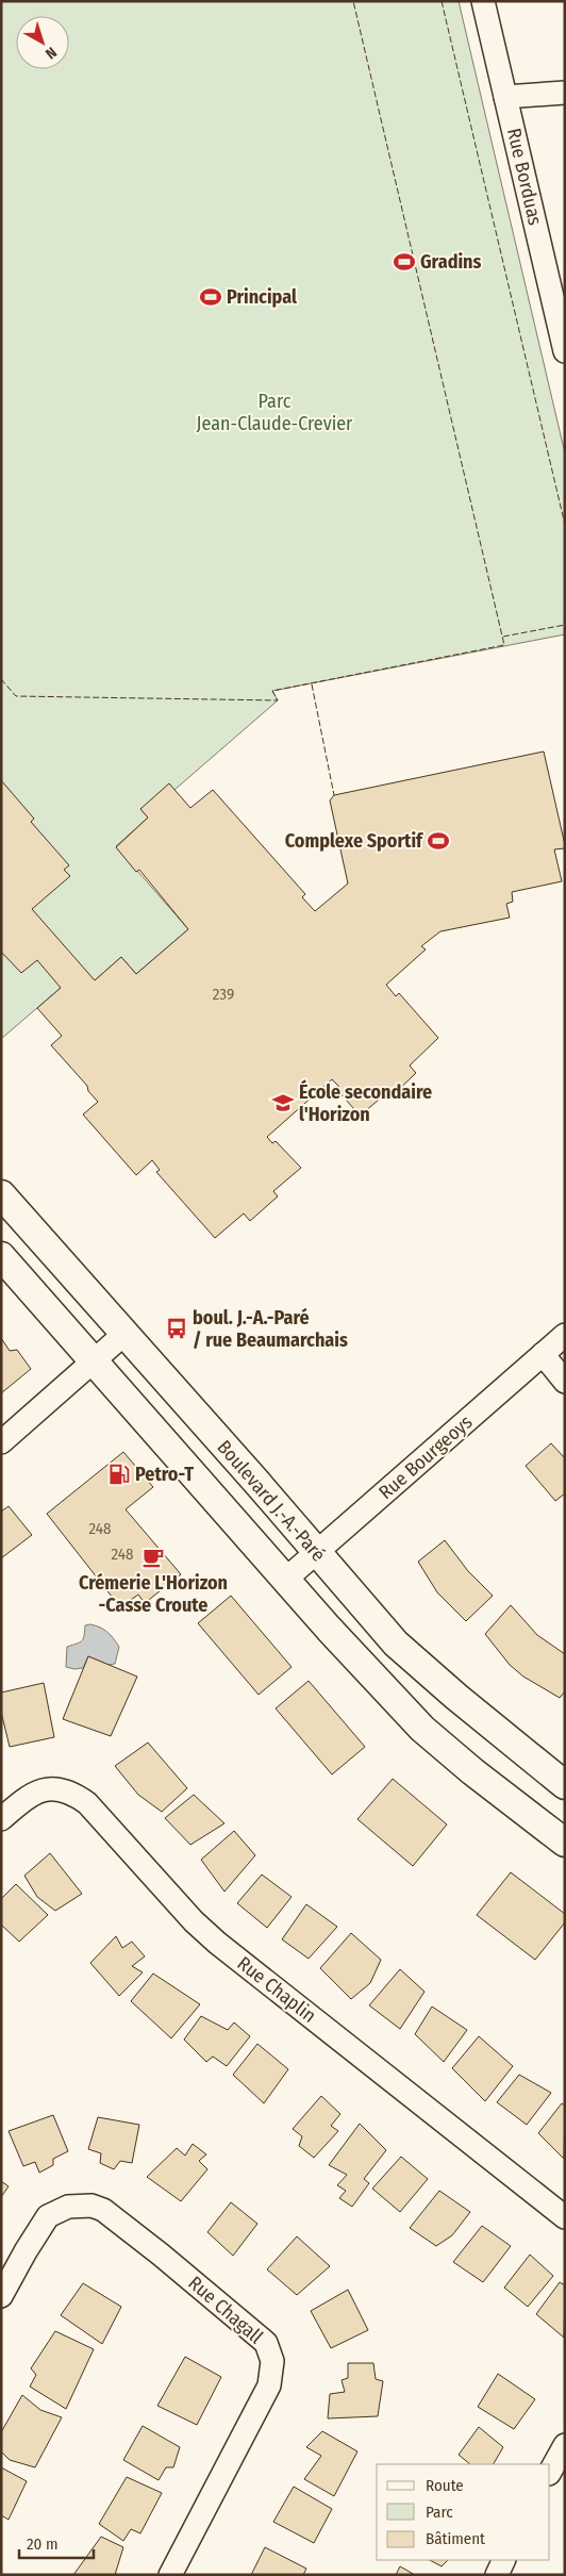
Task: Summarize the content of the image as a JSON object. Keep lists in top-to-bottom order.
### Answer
{
  "streets": {
    "street": [
      "Rue Borduas",
      "Rue Bourgeoys",
      "Boulevard J.-A.-Paré",
      "Rue Chaplin",
      "Rue Chagall"
    ]
  },
  "crossings": [
    ["Rue Bourgeoys", "Boulevard J.-A.-Paré"]
  ],
  "parks": ["Parc Jean-Claude-Crevier"],
  "places": {
    "sports": ["Gradins", "Principal", "Complexe Sportif"],
    "school or university": ["École secondaire l'Horizon"],
    "bus stop": ["boul. J.-A.-Paré / rue Beaumarchais"],
    "fuel station": ["Petro-T"],
    "cafe": ["Crémerie L'Horizon -Casse Croute"]
  },
  "house_numbers": ["239", "248", "248"],
  "legend": ["Route", "Parc", "Bâtiment"],
  "scale_bar": "20 m",
  "north": "bottom right"
}
